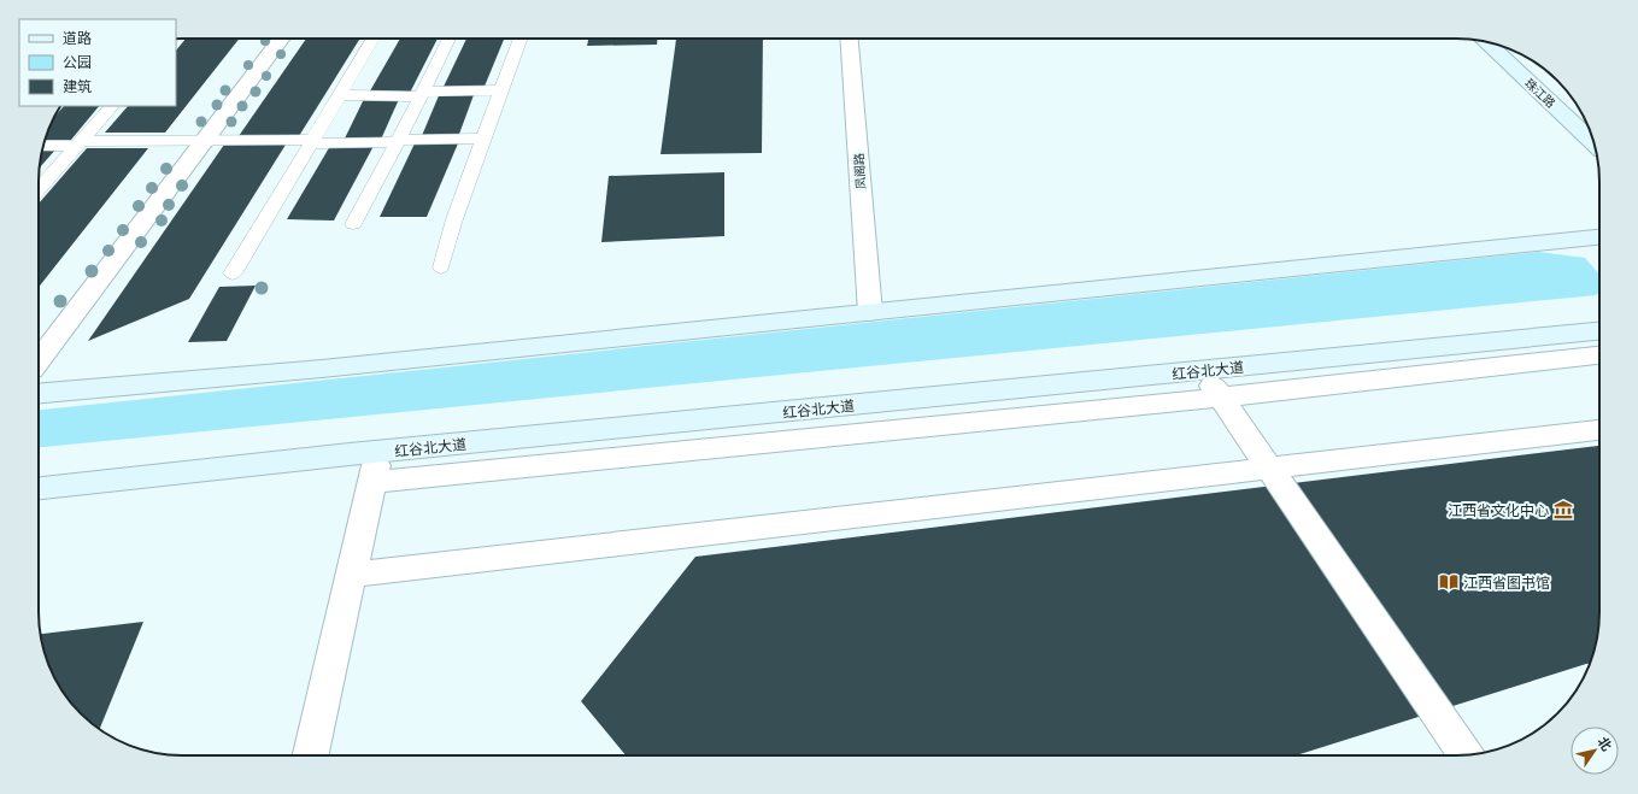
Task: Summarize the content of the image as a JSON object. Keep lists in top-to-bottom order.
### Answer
{
  "streets": {
    "main road": ["珠江路", "红谷北大道"],
    "street": ["凤阁路"]
  },
  "places": {
    "museum": ["江西省文化中心"],
    "library": ["江西省图书馆"]
  },
  "legend": ["道路", "公园", "建筑"],
  "north": "top right"
}
